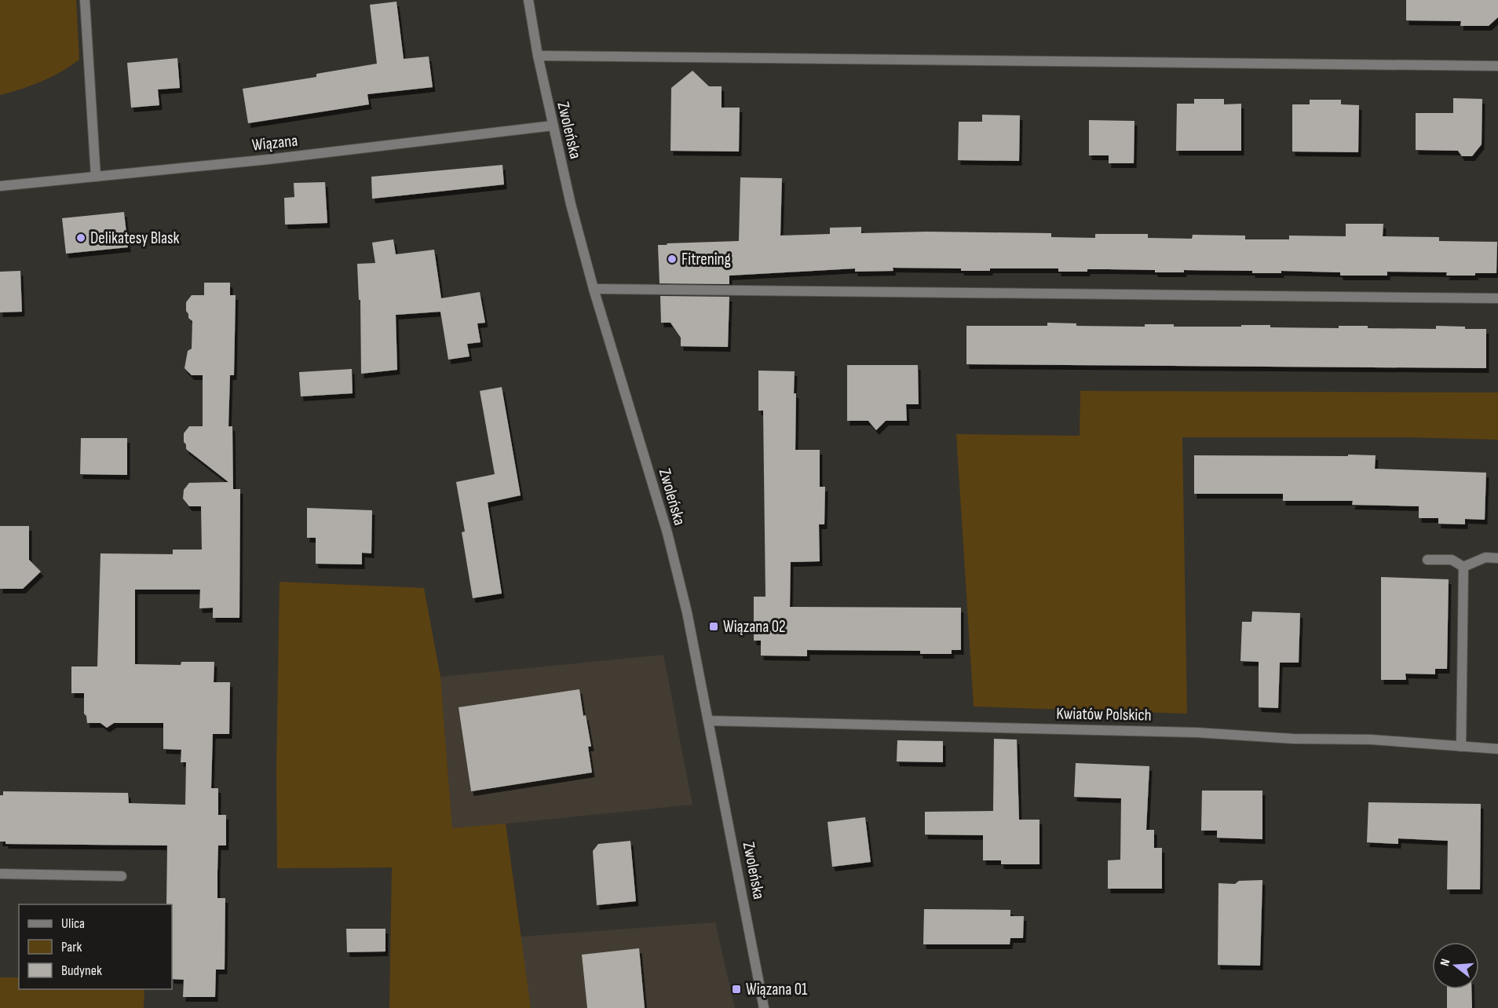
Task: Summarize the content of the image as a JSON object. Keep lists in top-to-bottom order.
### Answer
{
  "streets": {
    "street": ["Zwoleńska", "Wiązana", "Kwiatów Polskich"]
  },
  "crossings": [
    ["Zwoleńska", "Wiązana"],
    ["Zwoleńska", "Kwiatów Polskich"]
  ],
  "places": {
    "other": ["Delikatesy Blask", "Fitrening"],
    "transit": ["Wiązana 02", "Wiązana 01"]
  },
  "legend": ["Ulica", "Park", "Budynek"],
  "north": "left"
}
